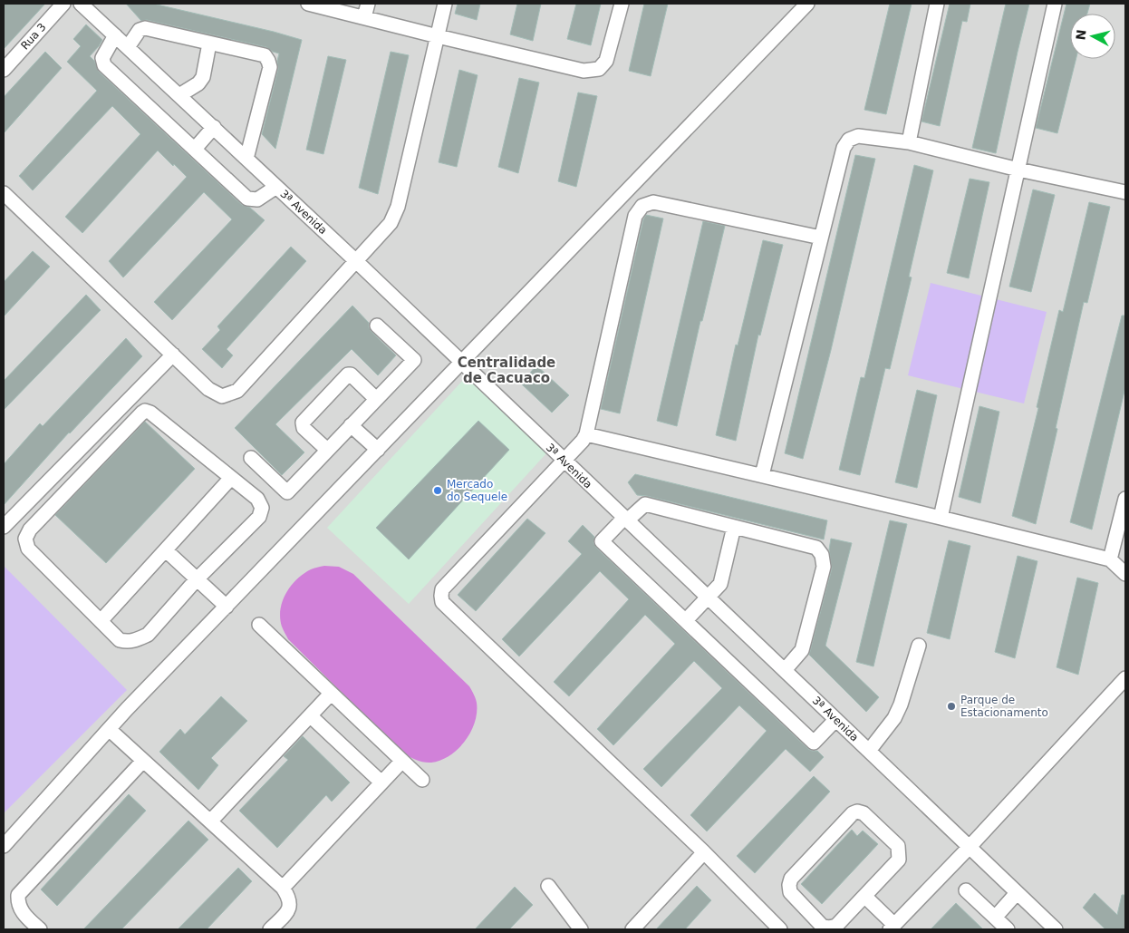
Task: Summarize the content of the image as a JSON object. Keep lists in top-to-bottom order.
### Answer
{
  "streets": {
    "street": ["Rua 3", "3ª Avenida"]
  },
  "districts": ["Centralidade de Cacuaco"],
  "places": ["Mercado do Sequele", "Parque de Estacionamento"],
  "north": "left"
}
